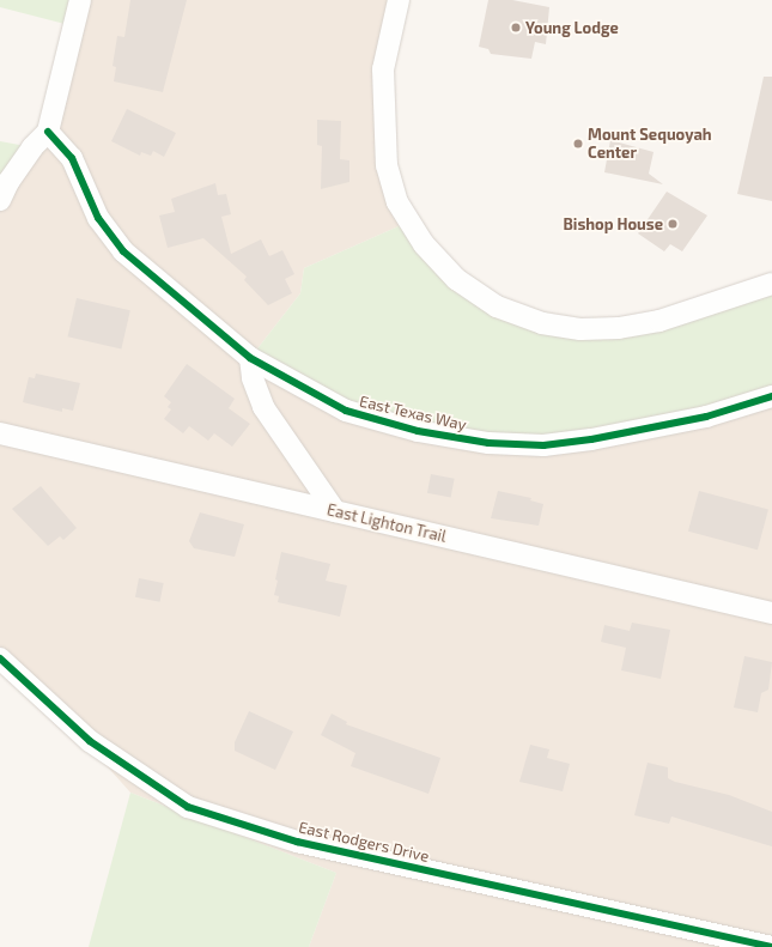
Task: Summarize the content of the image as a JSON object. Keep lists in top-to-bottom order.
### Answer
{
  "streets": {
    "street": ["East Texas Way", "East Lighton Trail", "East Rodgers Drive"]
  },
  "places": ["Young Lodge", "Mount Sequoyah Center", "Bishop House"]
}
